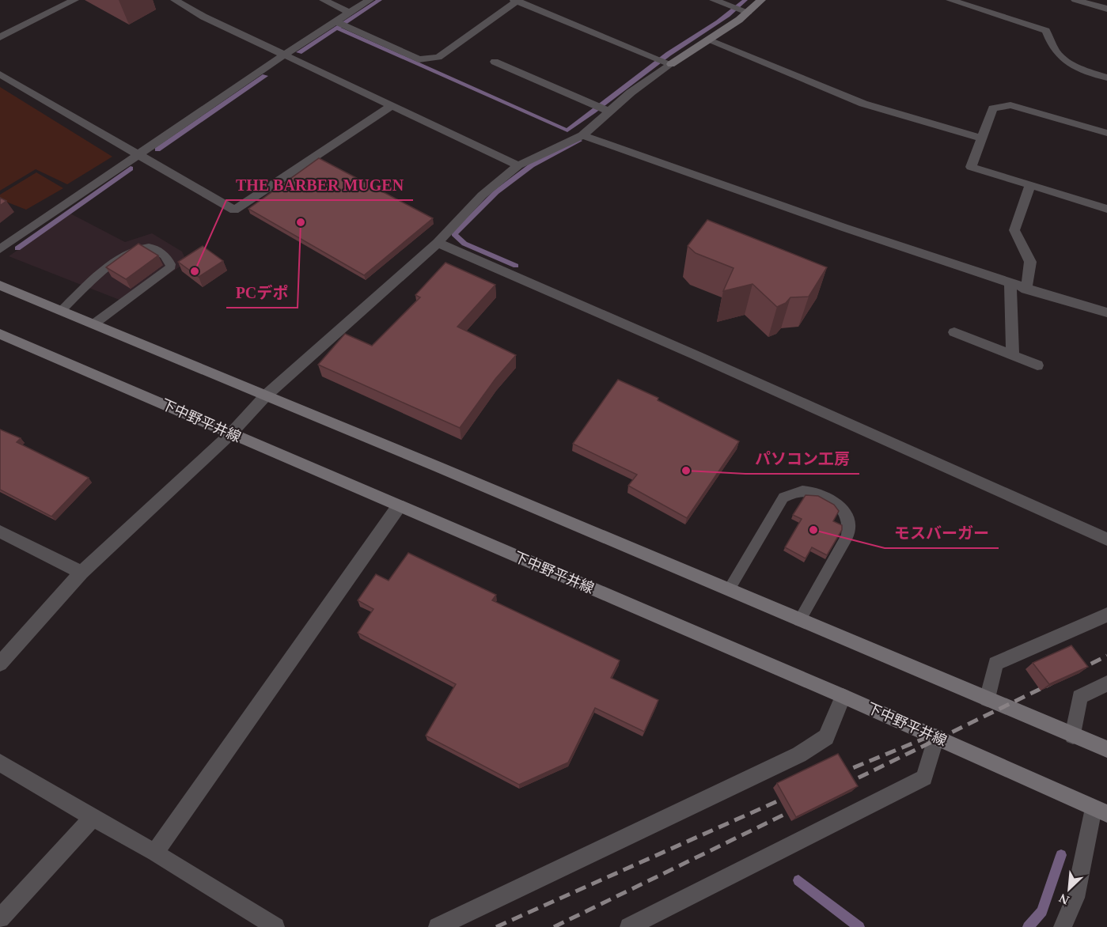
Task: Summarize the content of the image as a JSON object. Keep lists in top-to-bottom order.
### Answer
{
  "streets": {
    "street": ["下中野平井線"]
  },
  "places": [
    "PCデポ",
    "THE BARBER MUGEN",
    "パソコン工房",
    "モスバーガー"
  ],
  "north": "bottom left"
}
